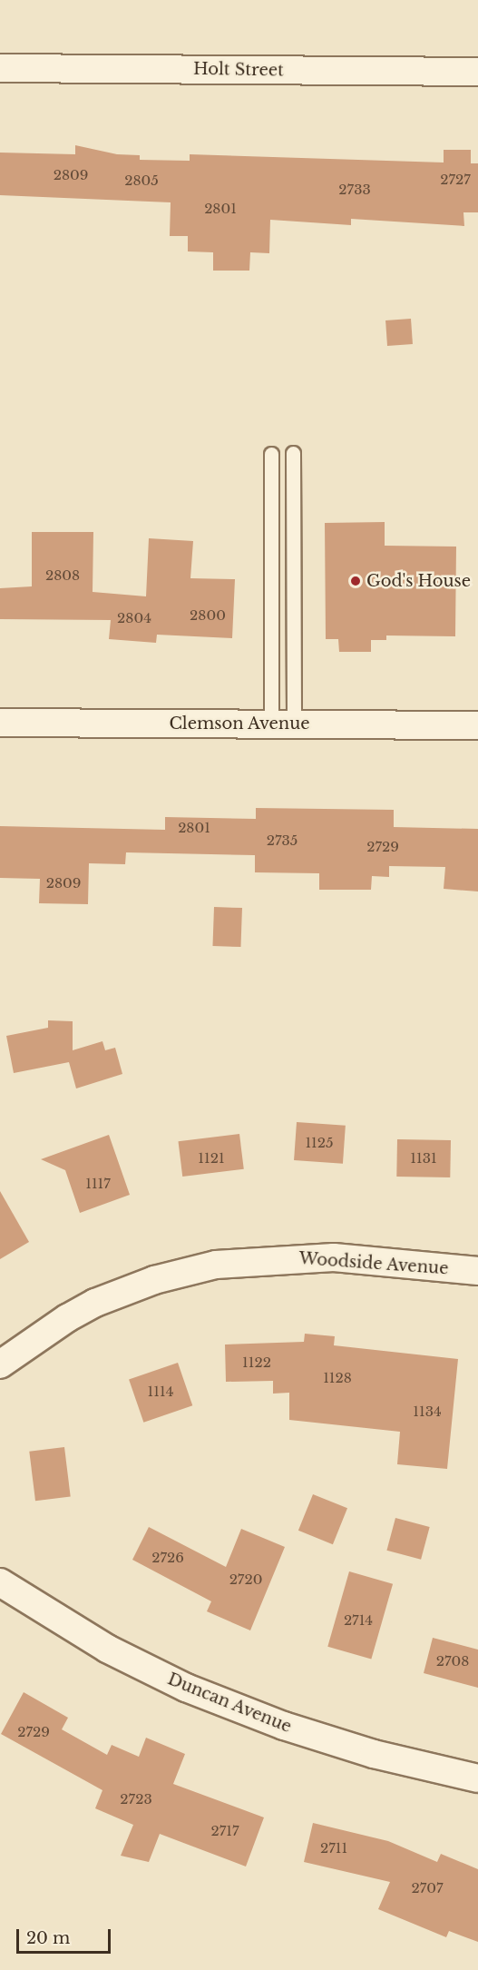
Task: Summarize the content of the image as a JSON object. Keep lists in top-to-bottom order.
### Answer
{
  "streets": {
    "street": [
      "Holt Street",
      "Clemson Avenue",
      "Woodside Avenue",
      "Duncan Avenue"
    ]
  },
  "places": ["God's House"],
  "house_numbers": [
    "2809",
    "2727",
    "2805",
    "2733",
    "2801",
    "2808",
    "2800",
    "2804",
    "2801",
    "2735",
    "2729",
    "2809",
    "1125",
    "1121",
    "1131",
    "1117",
    "1122",
    "1128",
    "1114",
    "1134",
    "2726",
    "2720",
    "2714",
    "2708",
    "2729",
    "2723",
    "2717",
    "2711",
    "2707"
  ],
  "scale_bar": "20 m"
}
